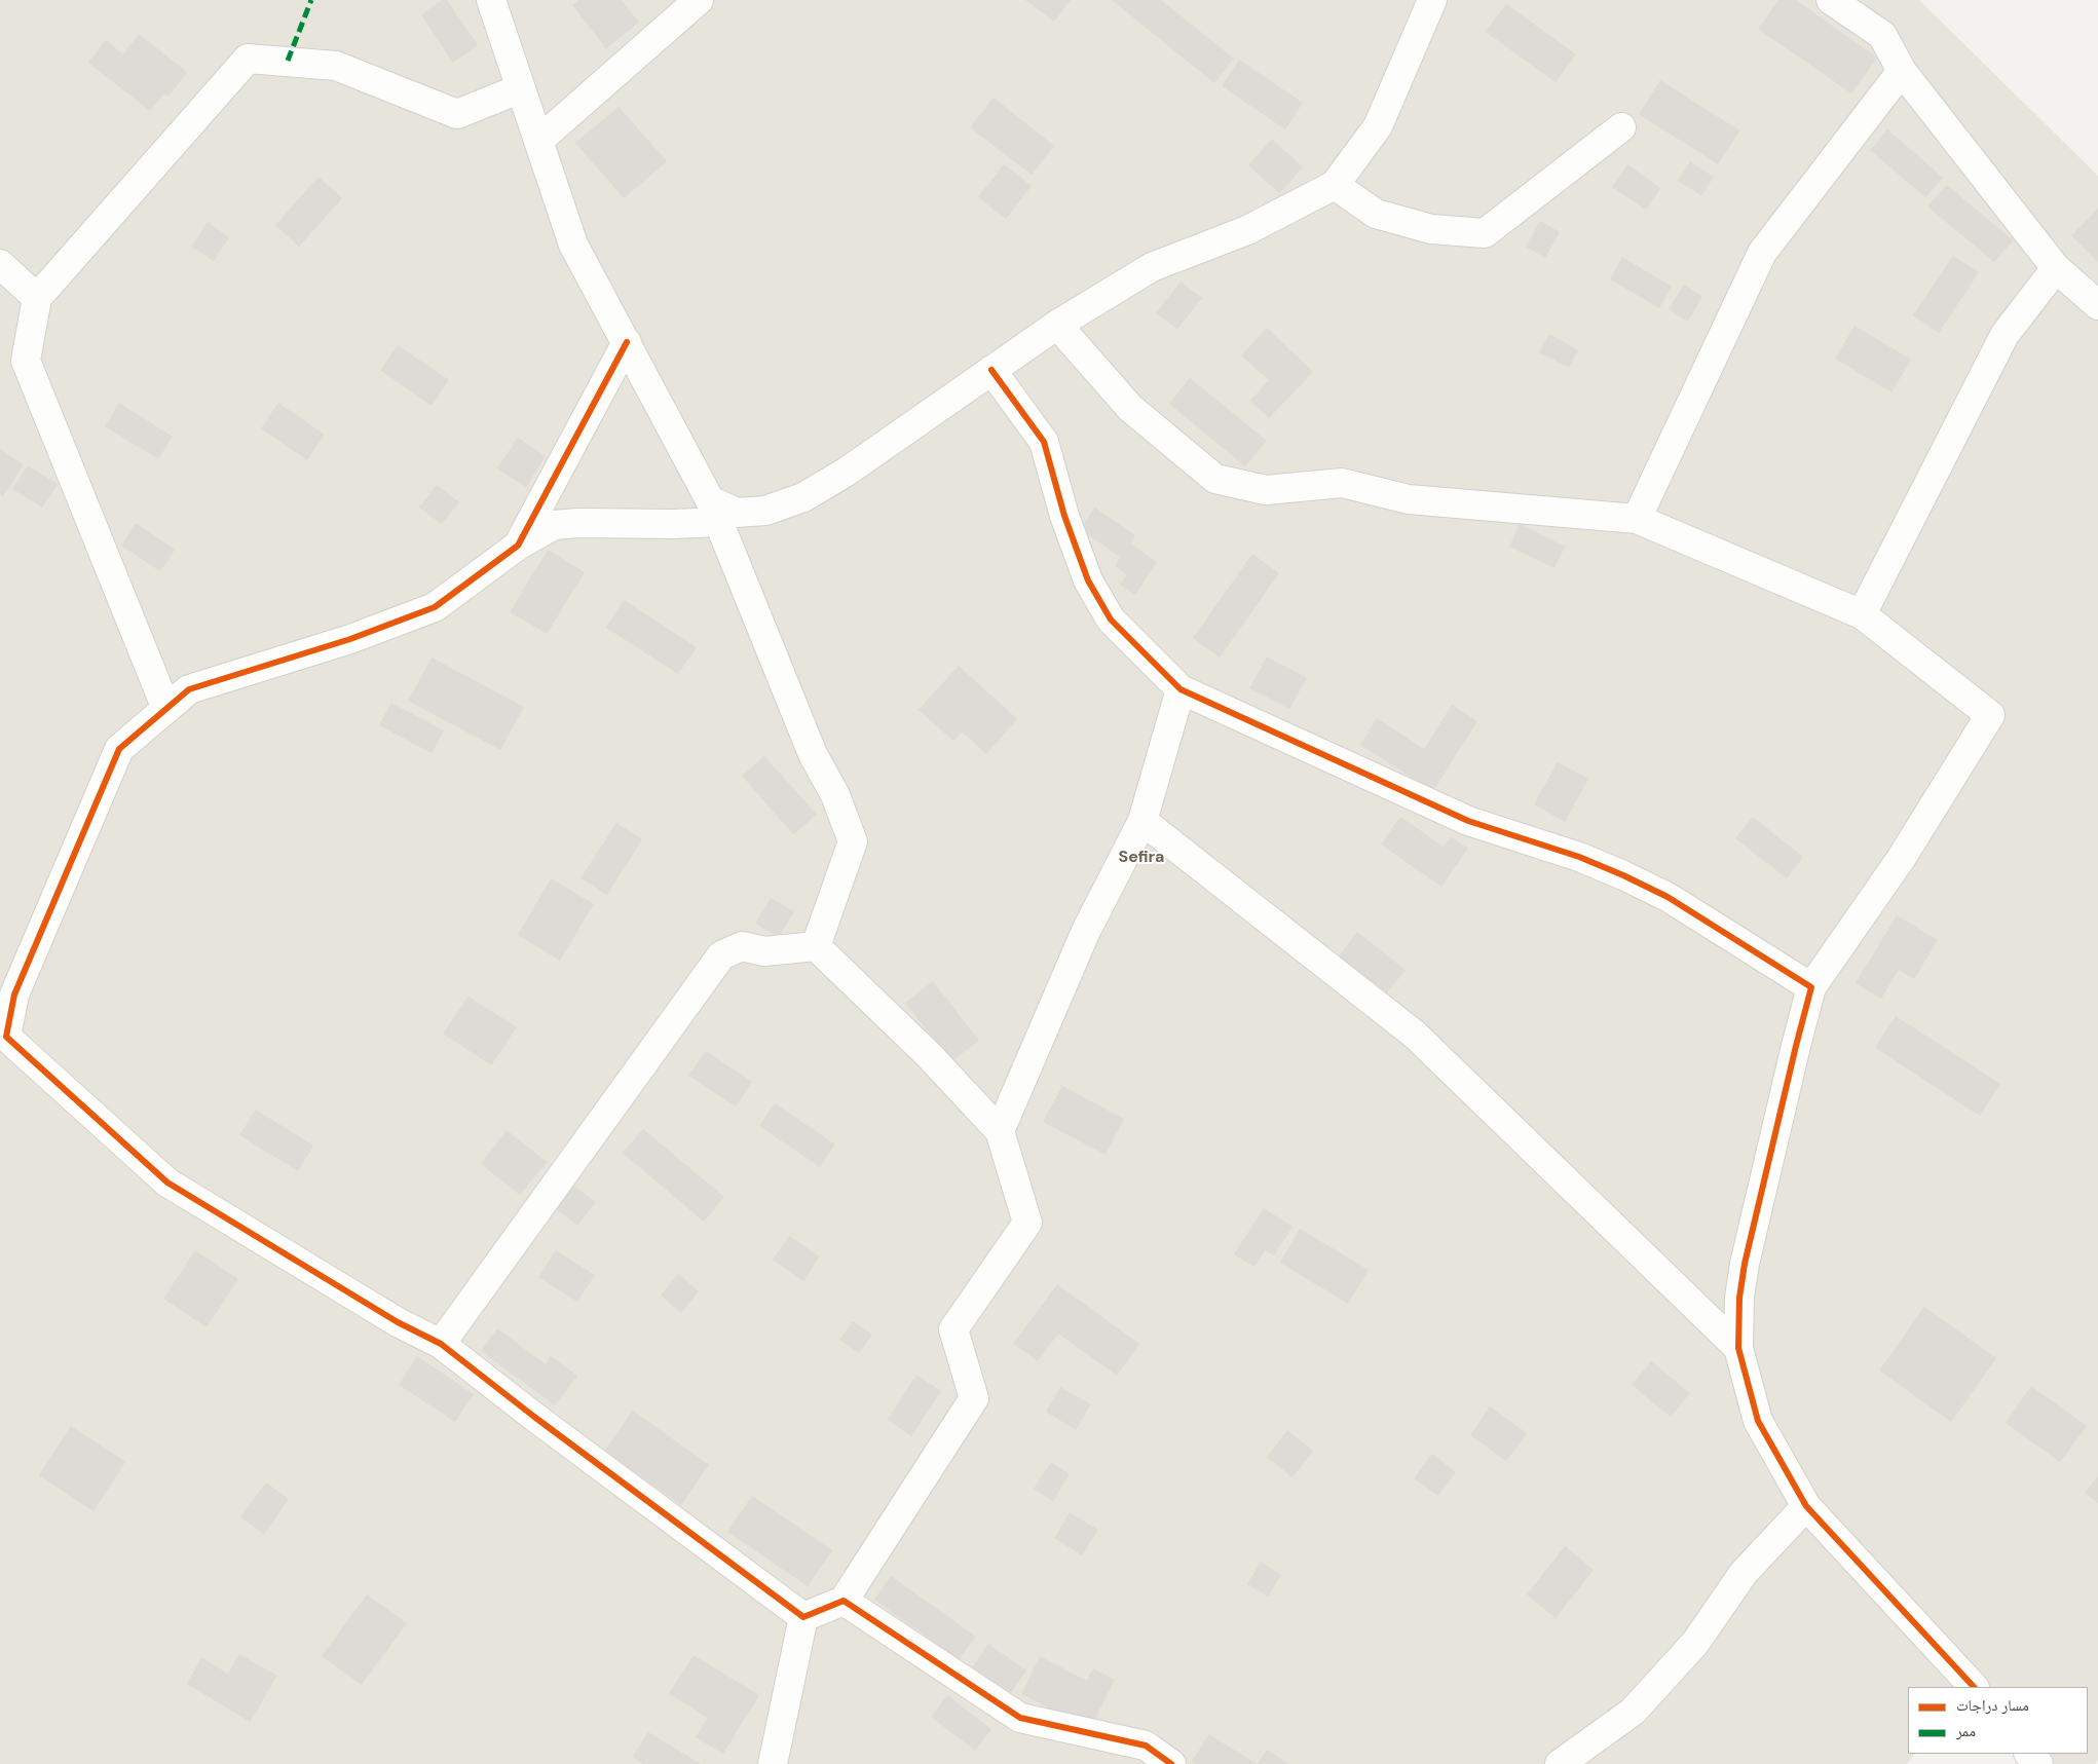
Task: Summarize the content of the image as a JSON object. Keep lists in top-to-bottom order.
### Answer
{
  "districts": ["Sefira"],
  "legend": ["مسار دراجات", "ممر"]
}
